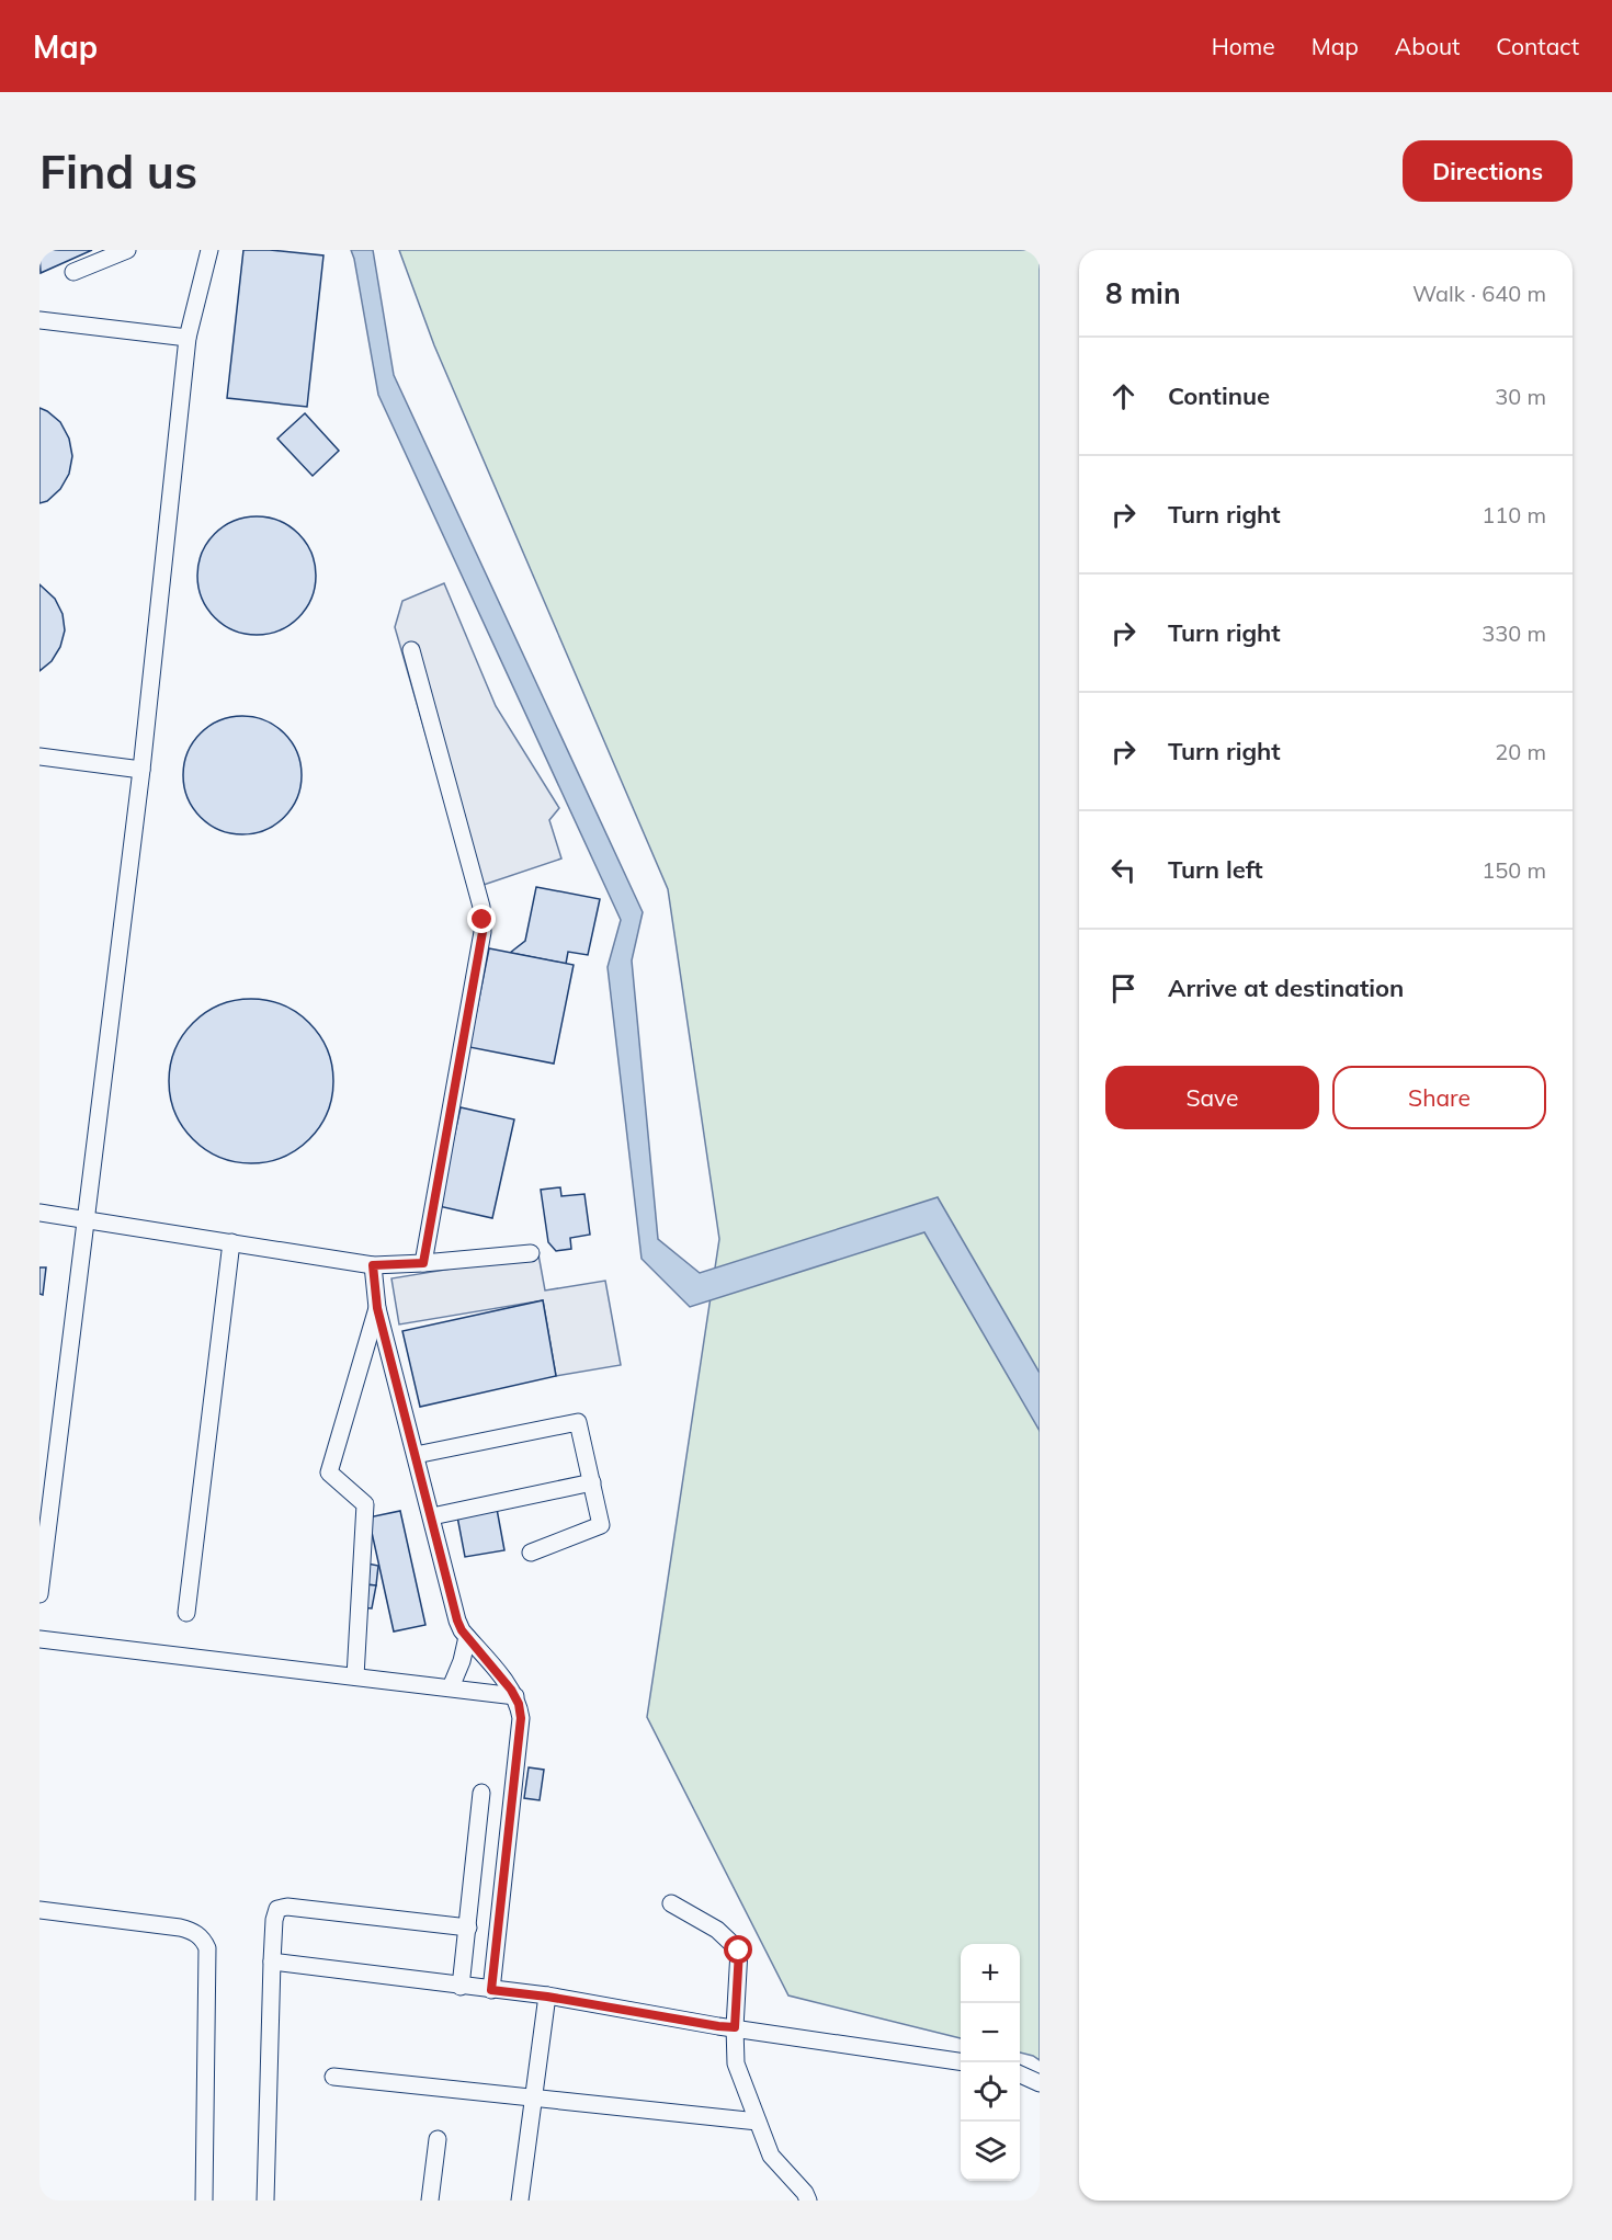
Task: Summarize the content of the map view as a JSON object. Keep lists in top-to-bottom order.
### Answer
{
  "page": {
    "header": "Map",
    "nav": [
      "Home",
      "Map",
      "About",
      "Contact"
    ],
    "buttons": [
      "Directions",
      ["Save", "Share"]
    ],
    "title": "Find us",
    "heading": ["8 min", "Walk · 640 m"],
    "list": [
      ["Continue", "30 m"],
      ["Turn right", "110 m"],
      ["Turn right", "330 m"],
      ["Turn right", "20 m"],
      ["Turn left", "150 m"],
      "Arrive at destination"
    ],
    "map_buttons": ["+", "−"]
  }
}
